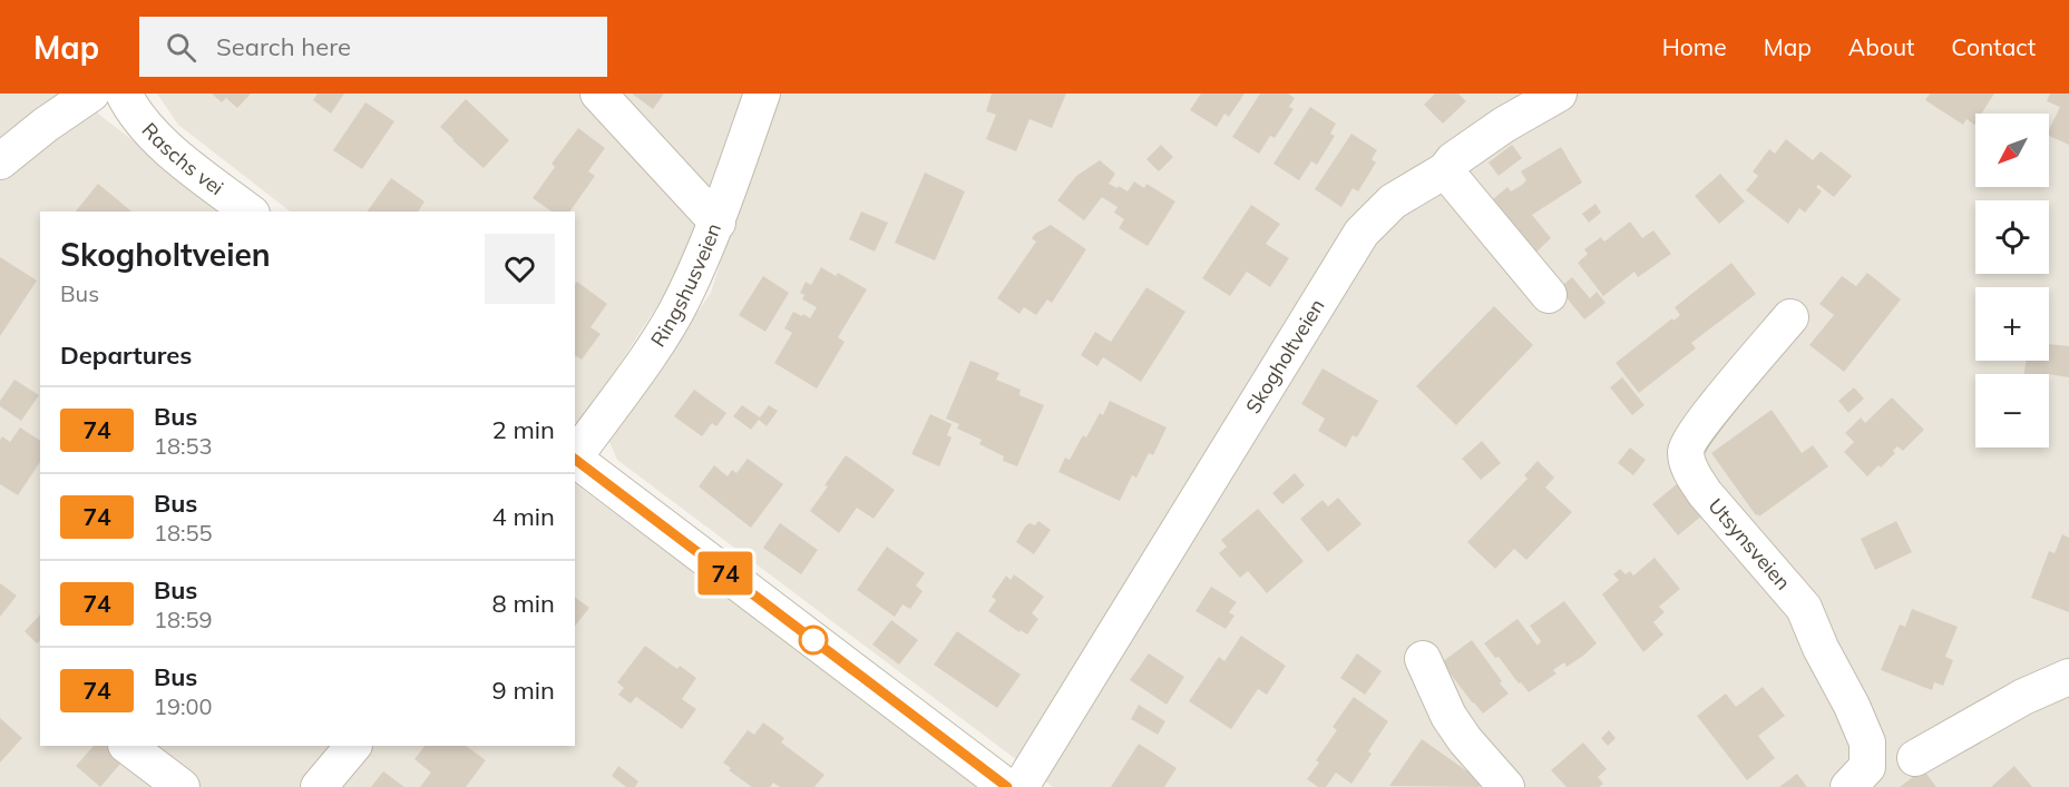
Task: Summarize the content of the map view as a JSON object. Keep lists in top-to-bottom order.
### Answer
{
  "streets": {
    "street": [
      "Raschs vei",
      "Ringshusveien",
      "Skogholtveien",
      "Utsynsveien"
    ]
  },
  "lines": ["bus line 74"],
  "north": "bottom left",
  "page": {
    "header": "Map",
    "search": "Search here",
    "nav": [
      "Home",
      "Map",
      "About",
      "Contact"
    ],
    "on_map": "74",
    "map_buttons": ["+", "−"],
    "heading": [
      ["Skogholtveien", "Bus"],
      "Departures"
    ],
    "list": [
      {
        "mark": "74",
        "name": "Bus",
        "note": "18:53",
        "value": "2 min"
      },
      {
        "mark": "74",
        "name": "Bus",
        "note": "18:55",
        "value": "4 min"
      },
      {
        "mark": "74",
        "name": "Bus",
        "note": "18:59",
        "value": "8 min"
      },
      {
        "mark": "74",
        "name": "Bus",
        "note": "19:00",
        "value": "9 min"
      }
    ]
  }
}
